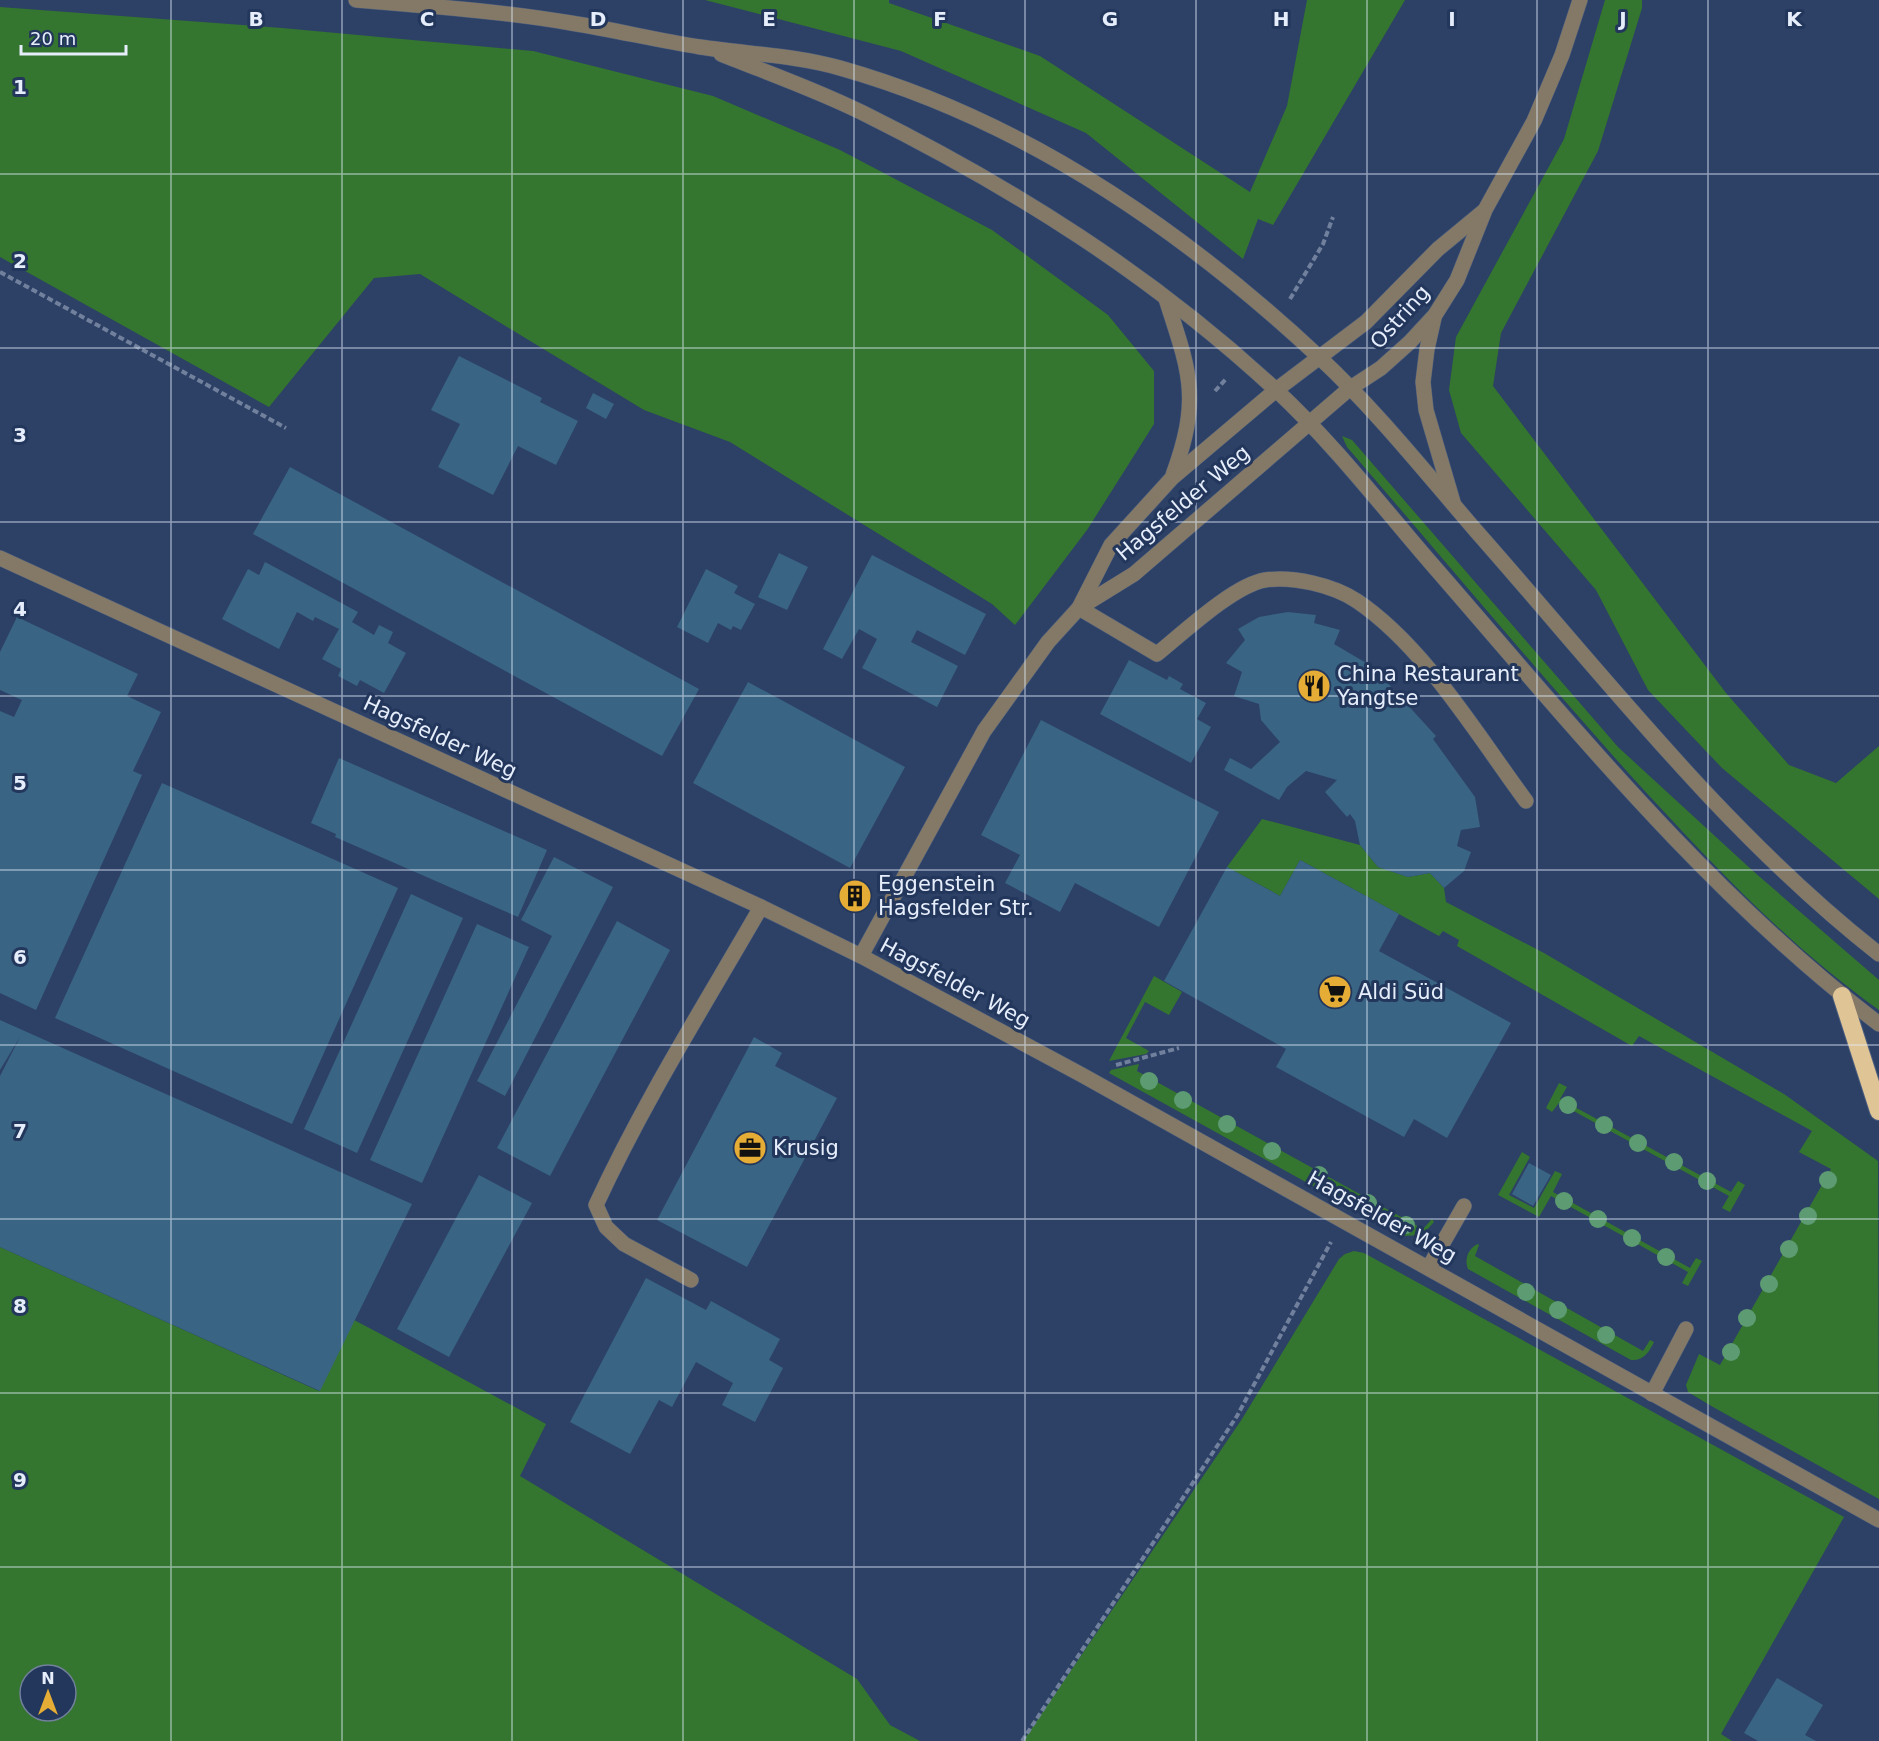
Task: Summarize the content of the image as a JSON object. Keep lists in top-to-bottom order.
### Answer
{
  "streets": {
    "street": ["Ostring", "Hagsfelder Weg"]
  },
  "crossings": [
    ["Ostring", "Hagsfelder Weg"]
  ],
  "places": {
    "restaurant": ["China Restaurant Yangtse"],
    "building": ["Eggenstein Hagsfelder Str."],
    "supermarket": ["Aldi Süd"],
    "office": ["Krusig"]
  },
  "scale_bar": "20 m",
  "north": "top",
  "grid": {
    "columns": [
      "B",
      "C",
      "D",
      "E",
      "F",
      "G",
      "H",
      "I",
      "J",
      "K"
    ],
    "rows": [
      "1",
      "2",
      "3",
      "4",
      "5",
      "6",
      "7",
      "8",
      "9"
    ]
  }
}
